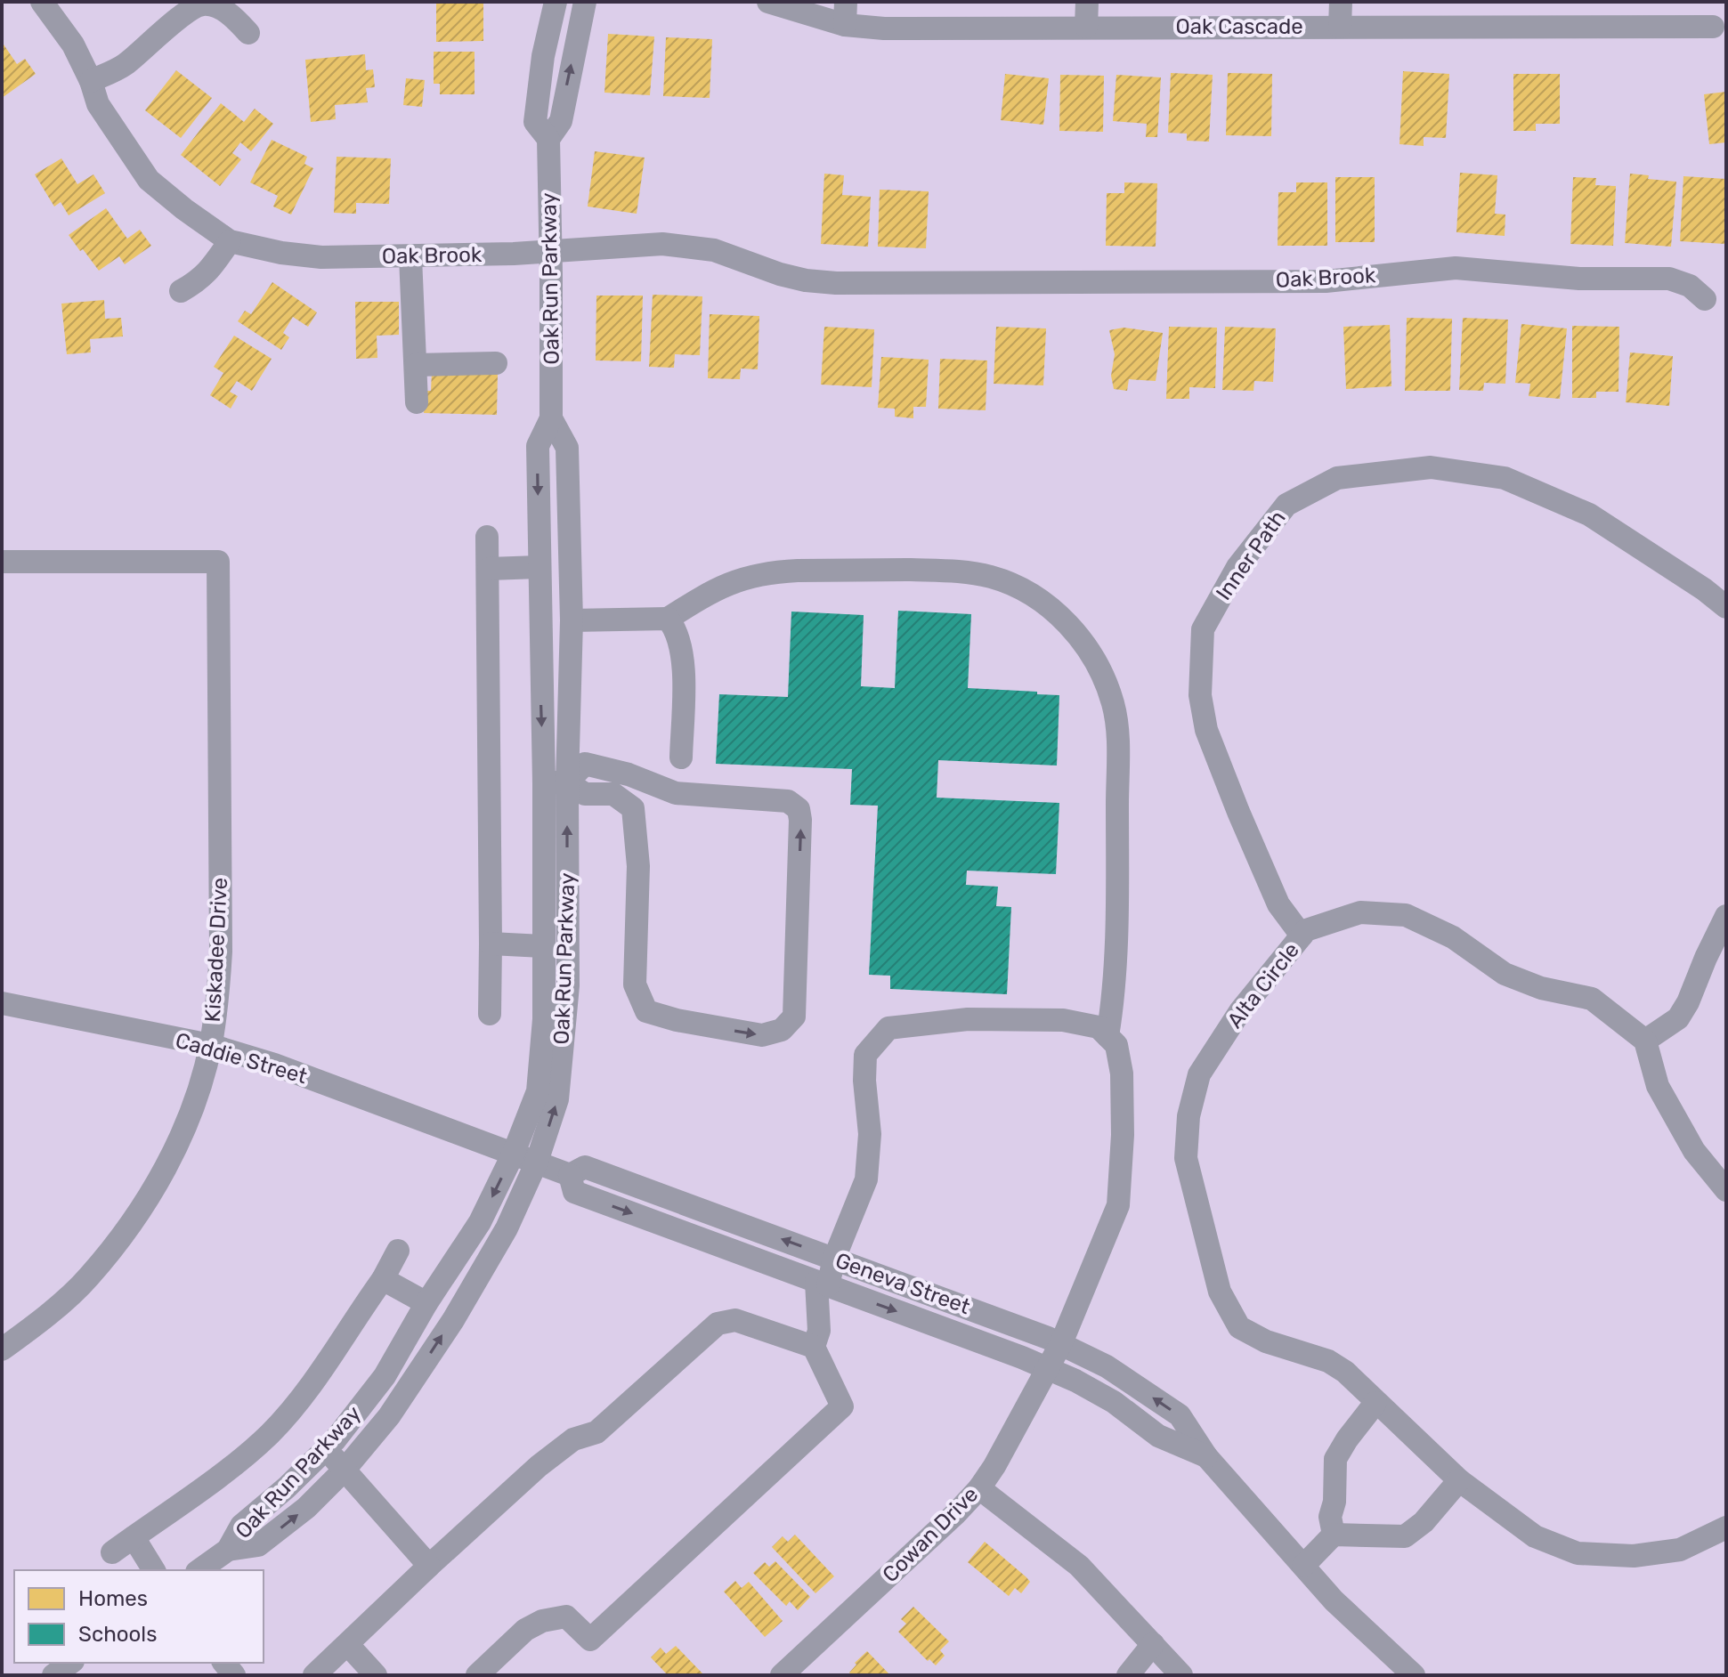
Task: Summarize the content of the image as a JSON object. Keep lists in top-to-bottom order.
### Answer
{
  "streets": {
    "street": [
      "Oak Cascade",
      "Oak Brook",
      "Oak Run Parkway",
      "Inner Path",
      "Kiskadee Drive",
      "Alta Circle",
      "Caddie Street",
      "Geneva Street",
      "Cowan Drive"
    ]
  },
  "crossings": [
    ["Oak Brook", "Oak Run Parkway"],
    ["Oak Run Parkway", "Caddie Street"],
    ["Oak Run Parkway", "Geneva Street"],
    ["Inner Path", "Alta Circle"],
    ["Kiskadee Drive", "Caddie Street"],
    ["Caddie Street", "Geneva Street"],
    ["Geneva Street", "Cowan Drive"]
  ],
  "legend": ["Homes", "Schools"]
}
